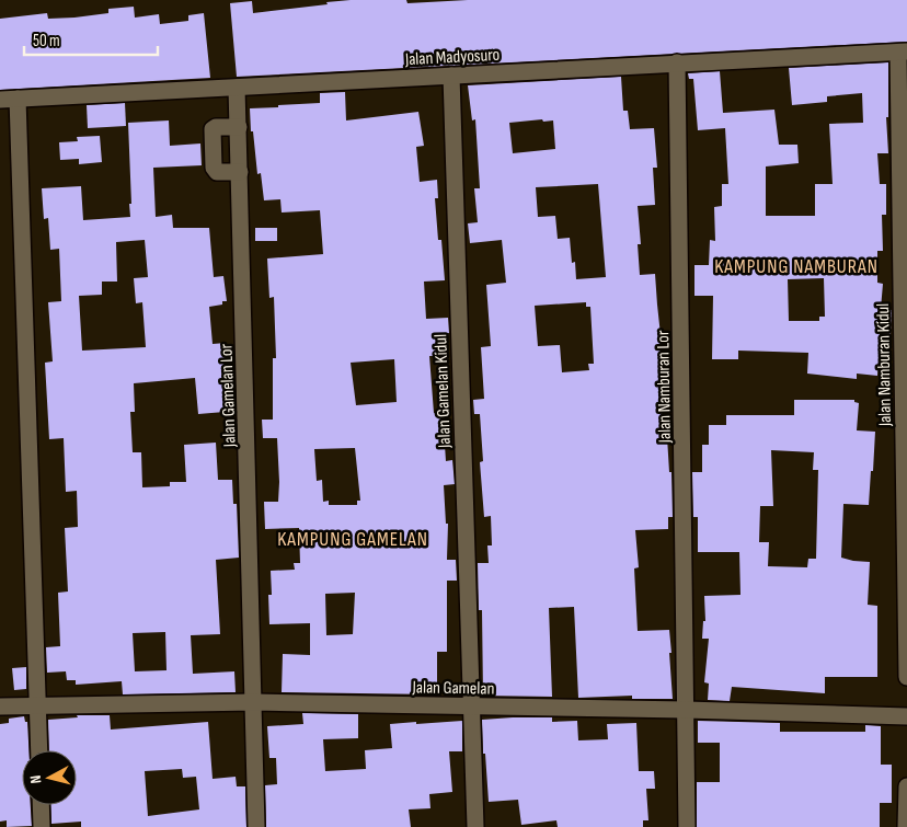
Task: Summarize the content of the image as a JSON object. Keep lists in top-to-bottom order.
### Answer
{
  "streets": {
    "street": [
      "Jalan Madyosuro",
      "Jalan Namburan Kidul",
      "Jalan Namburan Lor",
      "Jalan Gamelan Kidul",
      "Jalan Gamelan Lor",
      "Jalan Gamelan"
    ]
  },
  "crossings": [
    ["Jalan Madyosuro", "Jalan Namburan Kidul"],
    ["Jalan Madyosuro", "Jalan Namburan Lor"],
    ["Jalan Madyosuro", "Jalan Gamelan Kidul"],
    ["Jalan Madyosuro", "Jalan Gamelan Lor"],
    ["Jalan Namburan Lor", "Jalan Gamelan"],
    ["Jalan Gamelan Kidul", "Jalan Gamelan"],
    ["Jalan Gamelan Lor", "Jalan Gamelan"]
  ],
  "districts": ["KAMPUNG NAMBURAN", "KAMPUNG GAMELAN"],
  "scale_bar": "50 m",
  "north": "left"
}
